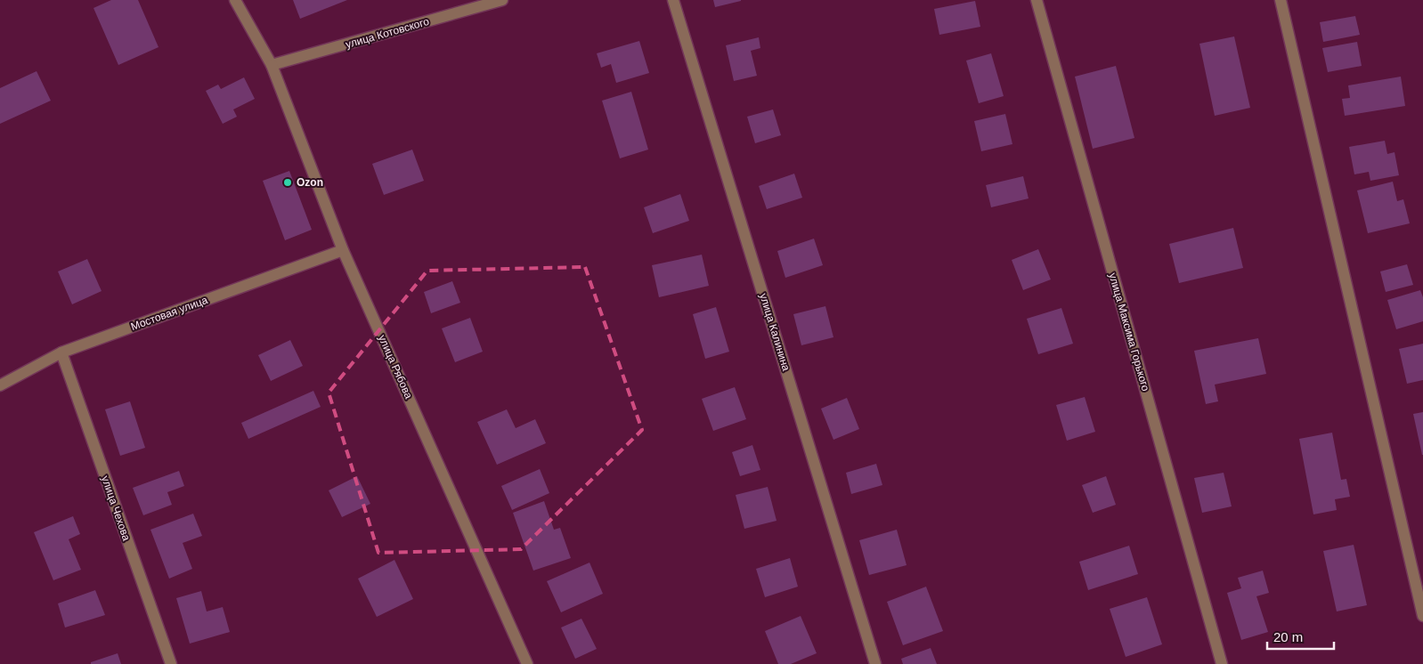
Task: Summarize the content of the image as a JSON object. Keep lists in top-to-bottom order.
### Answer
{
  "streets": {
    "street": [
      "улица Котовского",
      "Мостовая улица",
      "улица Калинина",
      "улица Максима Горького",
      "улица Рябова",
      "улица Чехова"
    ]
  },
  "crossings": [
    ["улица Котовского", "улица Рябова"],
    ["Мостовая улица", "улица Рябова"],
    ["Мостовая улица", "улица Чехова"]
  ],
  "places": ["Ozon"],
  "scale_bar": "20 m"
}
